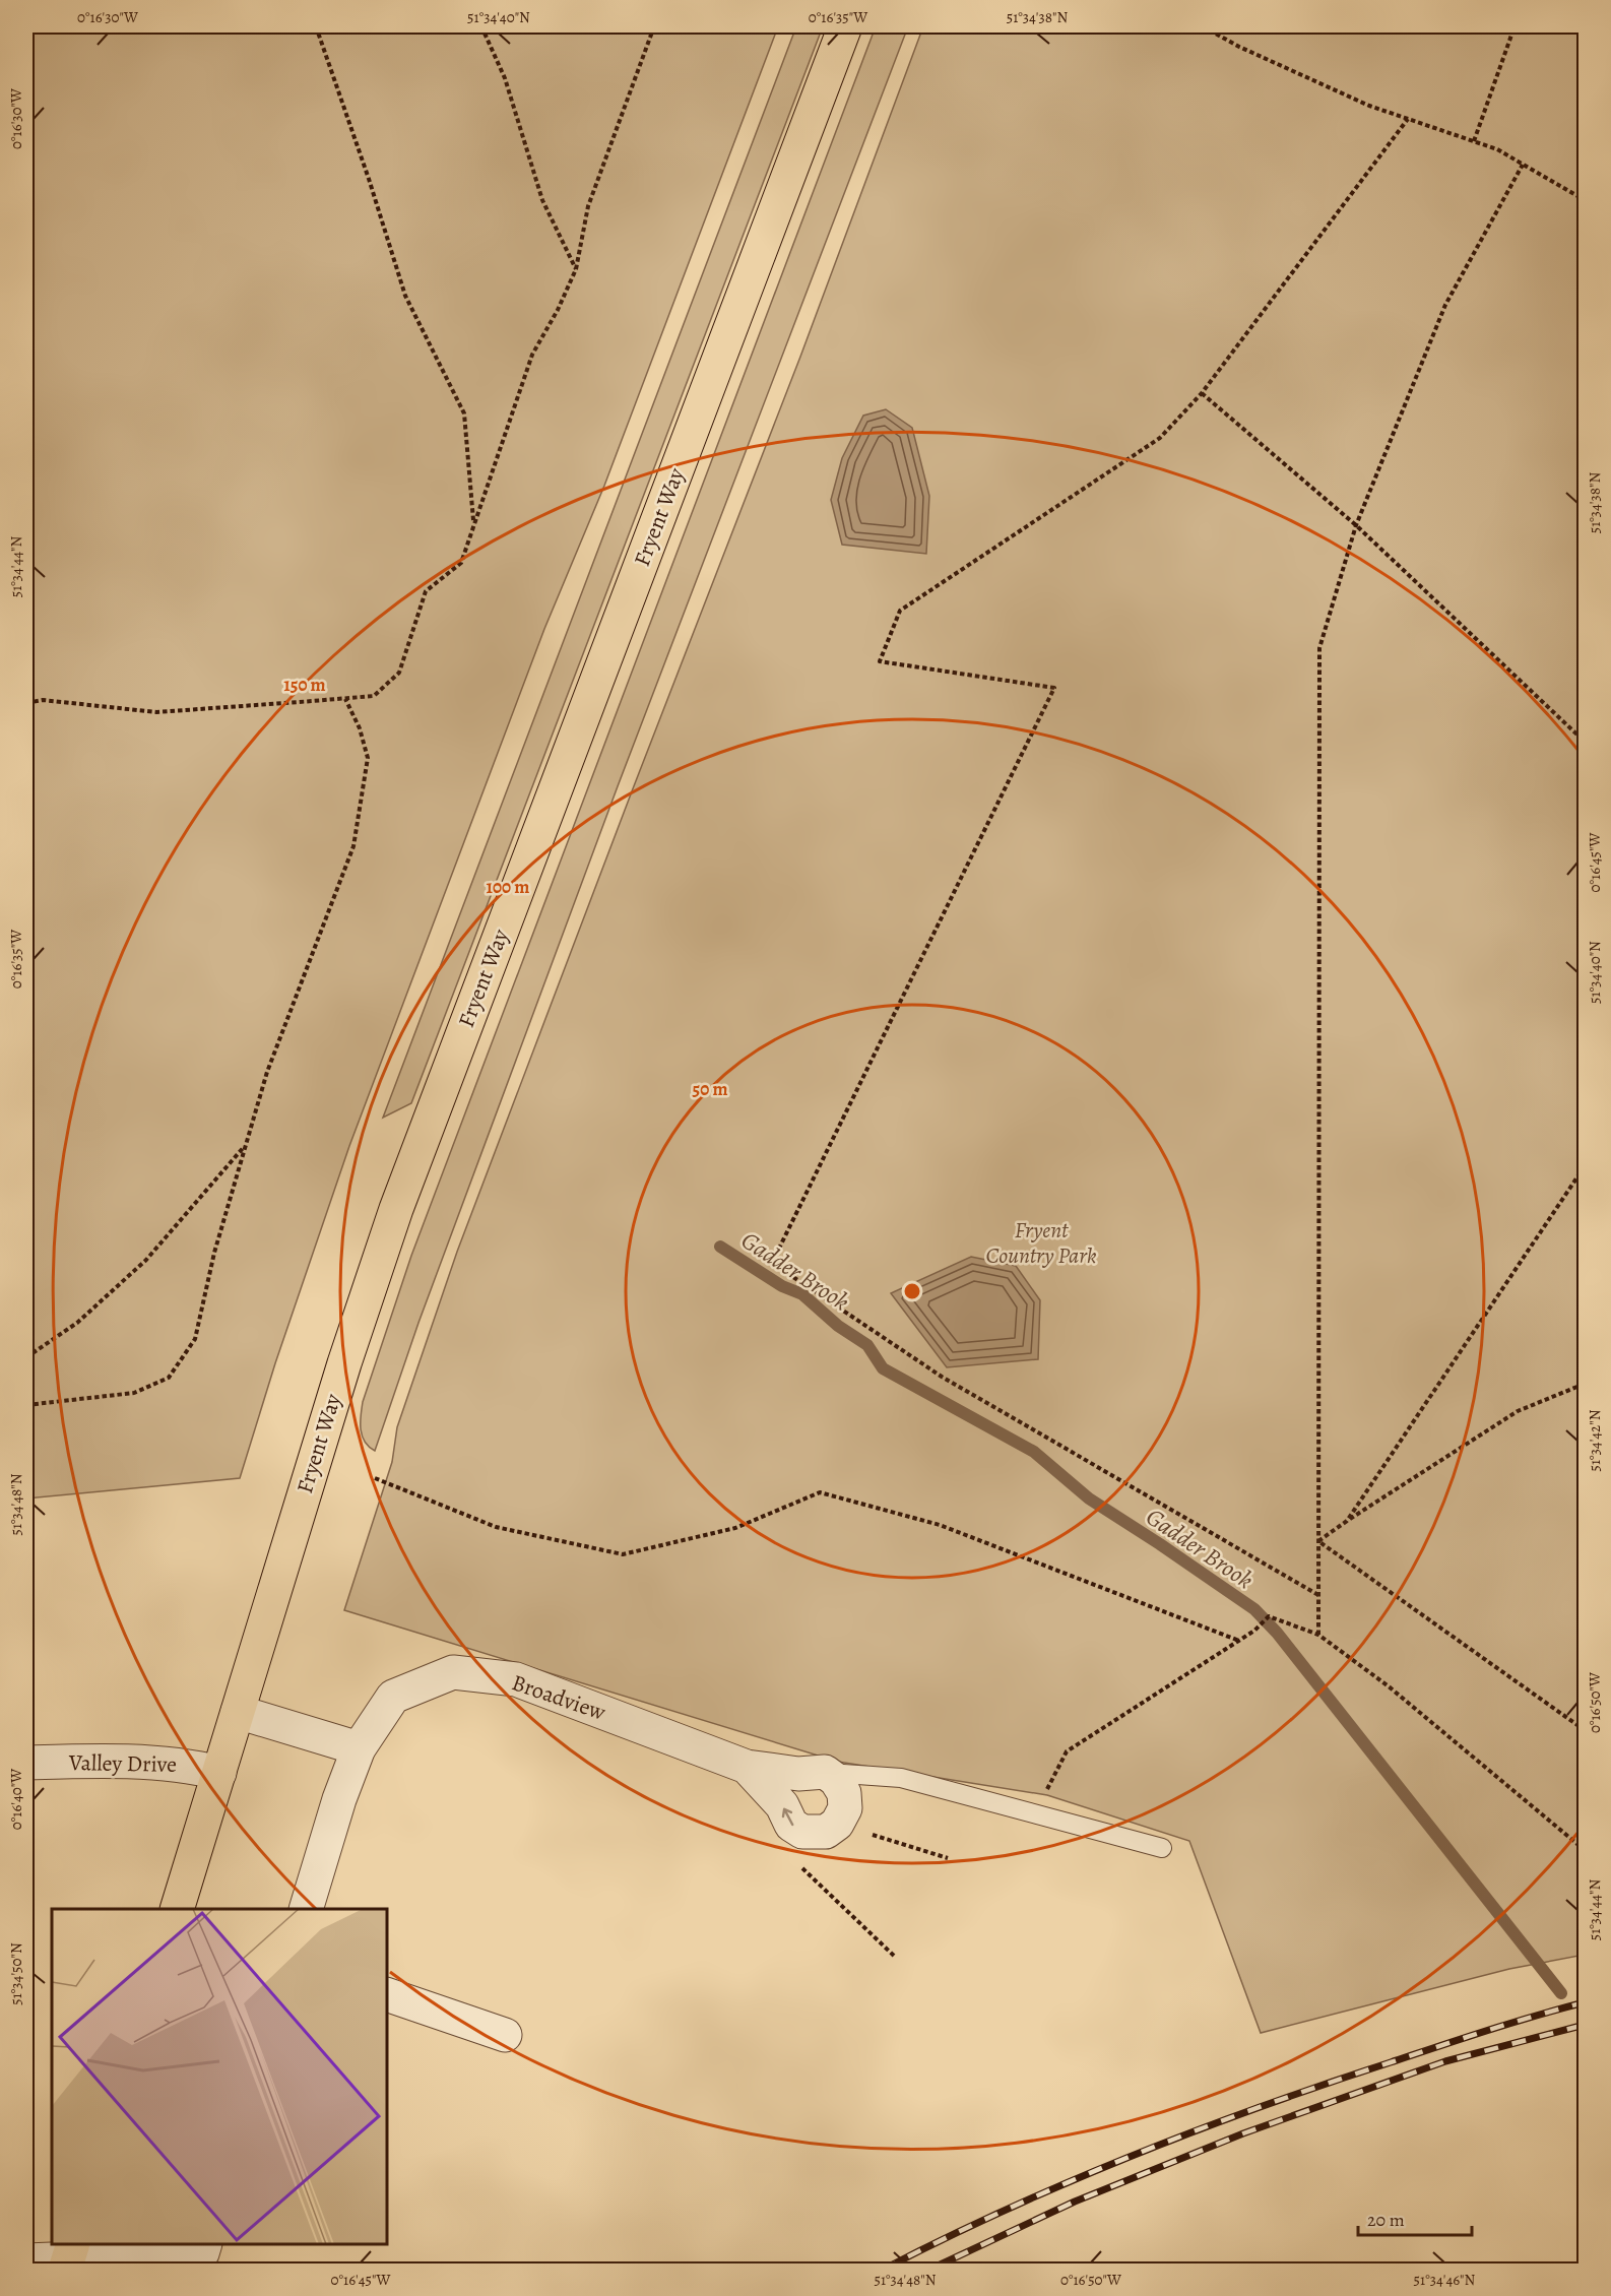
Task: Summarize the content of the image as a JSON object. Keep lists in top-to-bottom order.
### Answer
{
  "streets": {
    "main road": ["Fryent Way"],
    "street": ["Broadview", "Valley Drive"]
  },
  "crossings": [
    ["Fryent Way", "Valley Drive"]
  ],
  "water": ["Gadder Brook"],
  "parks": ["Fryent Country Park"],
  "scale_bar": "20 m",
  "coordinates": [
    "0°16'30\"W",
    "51°34'40\"N",
    "0°16'35\"W",
    "51°34'38\"N",
    "51°34'44\"N",
    "0°16'45\"W",
    "51°34'42\"N",
    "51°34'48\"N",
    "0°16'50\"W",
    "0°16'40\"W",
    "51°34'50\"N",
    "51°34'46\"N"
  ],
  "rings": ["150 m", "100 m", "50 m"]
}
